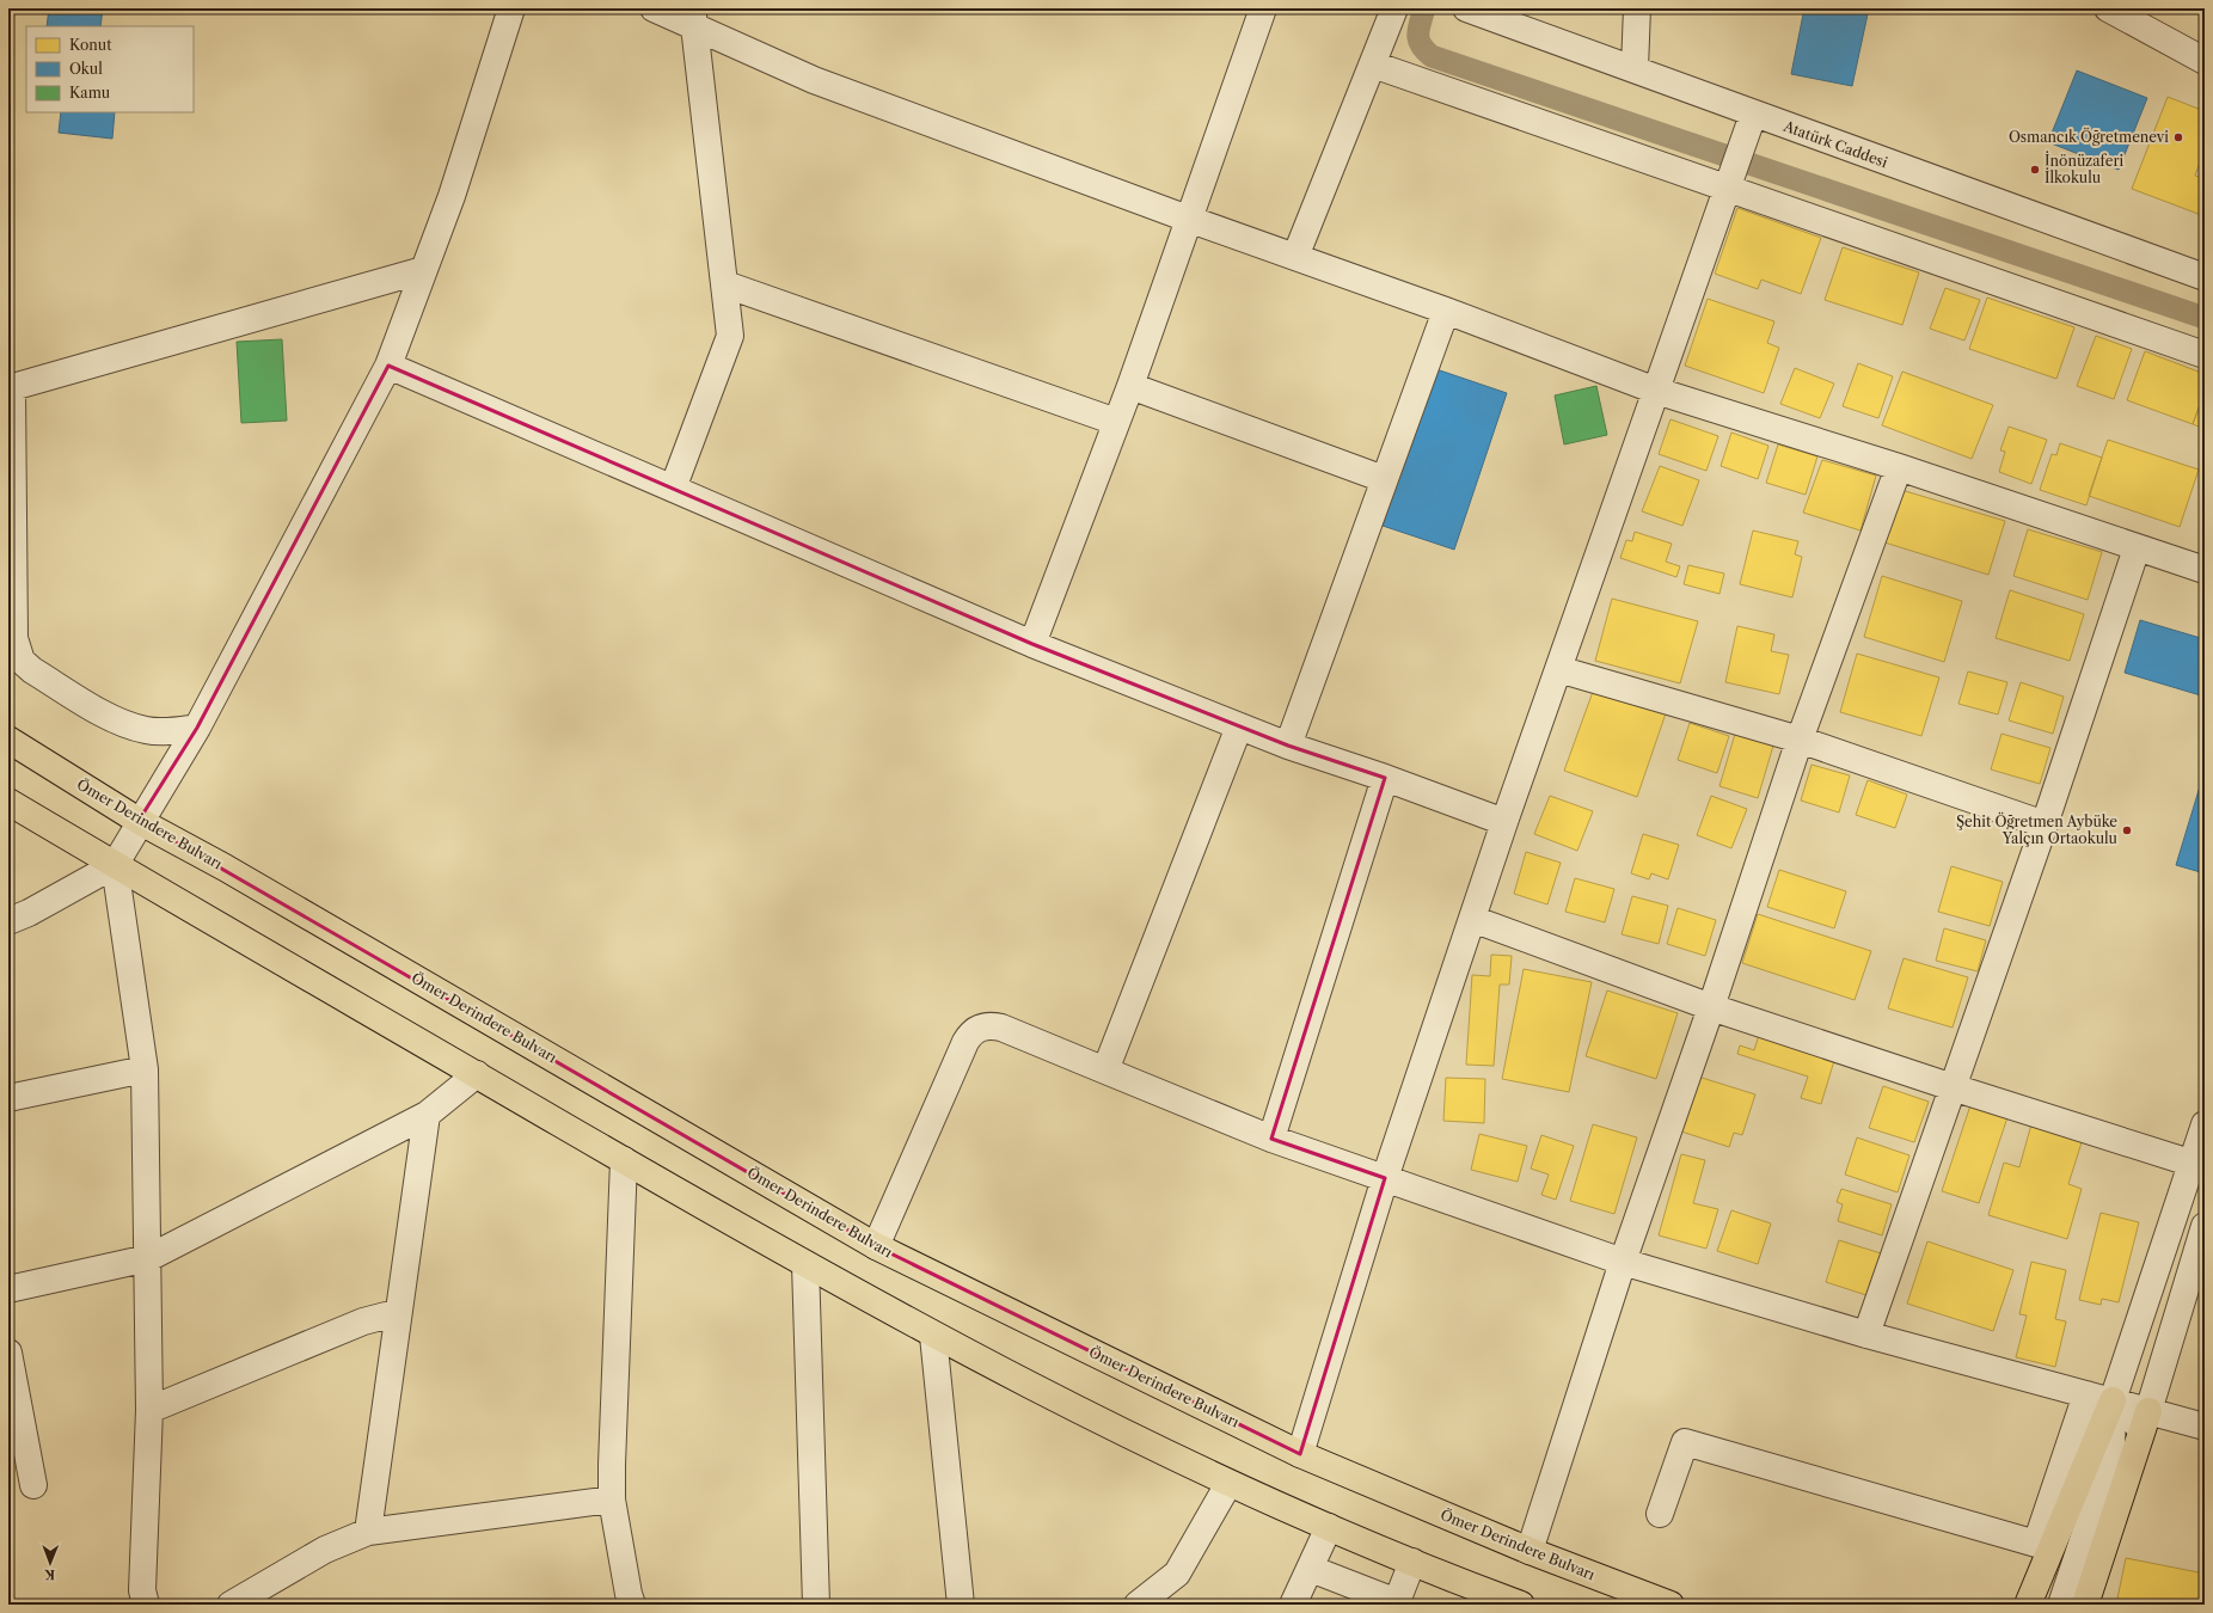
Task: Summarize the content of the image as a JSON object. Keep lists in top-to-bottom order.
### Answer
{
  "streets": {
    "highway": ["Ömer Derindere Bulvarı"],
    "street": ["Atatürk Caddesi"]
  },
  "places": ["Osmancık Öğretmenevi", "İnönüzaferi İlkokulu", "Şehit Öğretmen Aybüke Yalçın Ortaokulu"],
  "legend": ["Konut", "Okul", "Kamu"],
  "north": "bottom"
}
